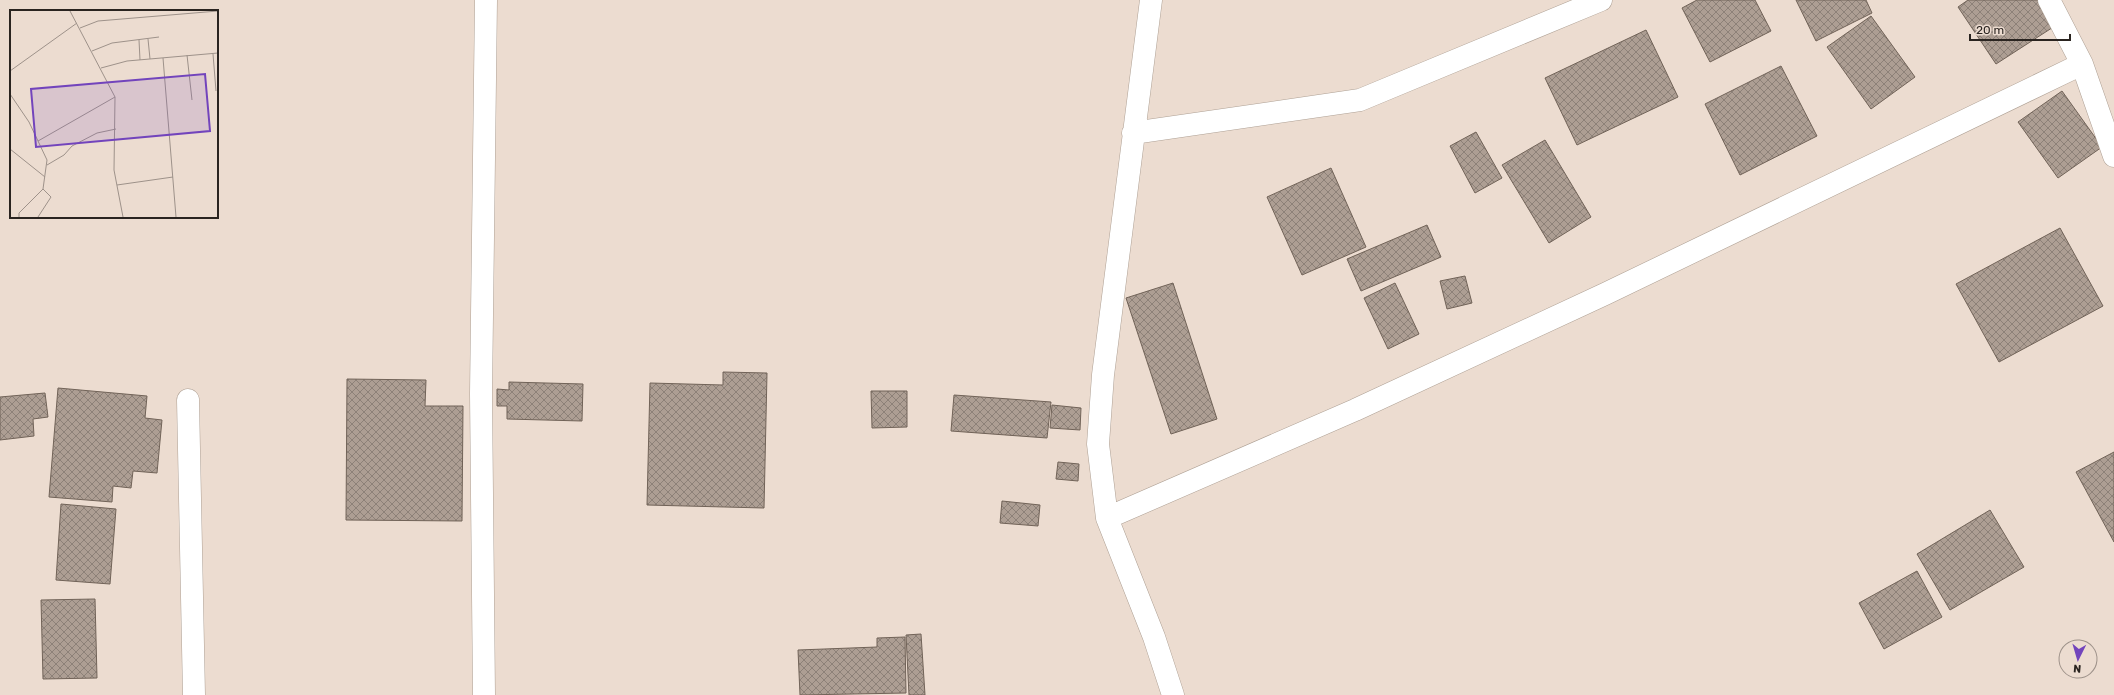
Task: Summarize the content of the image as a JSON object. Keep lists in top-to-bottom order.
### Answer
{
  "scale_bar": "20 m",
  "north": "bottom"
}
